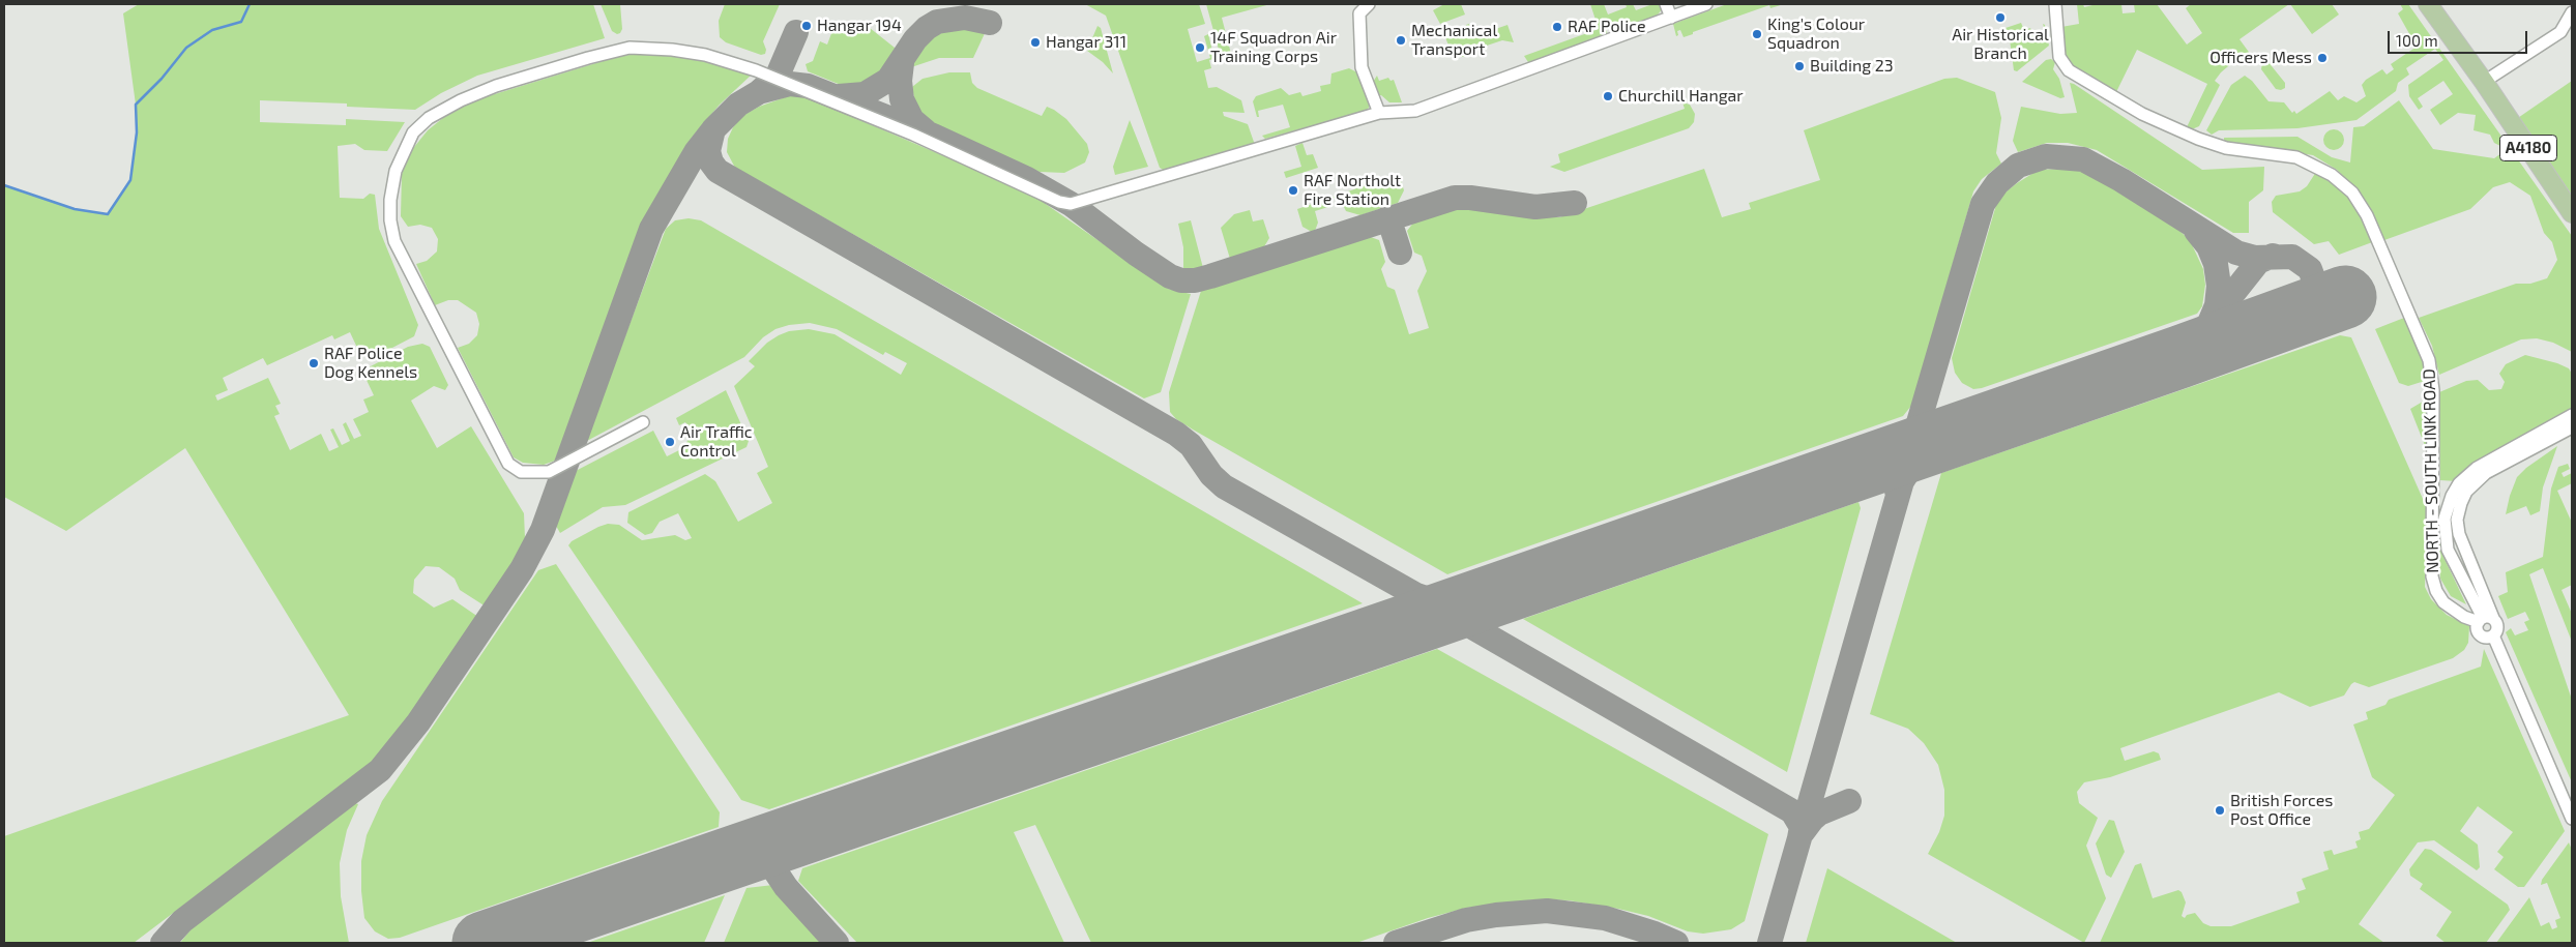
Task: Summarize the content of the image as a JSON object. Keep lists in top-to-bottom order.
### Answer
{
  "streets": {
    "main road": ["A4180"],
    "street": ["NORTH - SOUTH LINK ROAD"]
  },
  "places": [
    "Air Historical Branch",
    "Hangar 194",
    "RAF Police",
    "King's Colour Squadron",
    "Mechanical Transport",
    "Hangar 311",
    "14F Squadron Air Training Corps",
    "Officers Mess",
    "Building 23",
    "Churchill Hangar",
    "RAF Northolt Fire Station",
    "RAF Police Dog Kennels",
    "Air Traffic Control",
    "British Forces Post Office"
  ],
  "scale_bar": "100 m"
}
